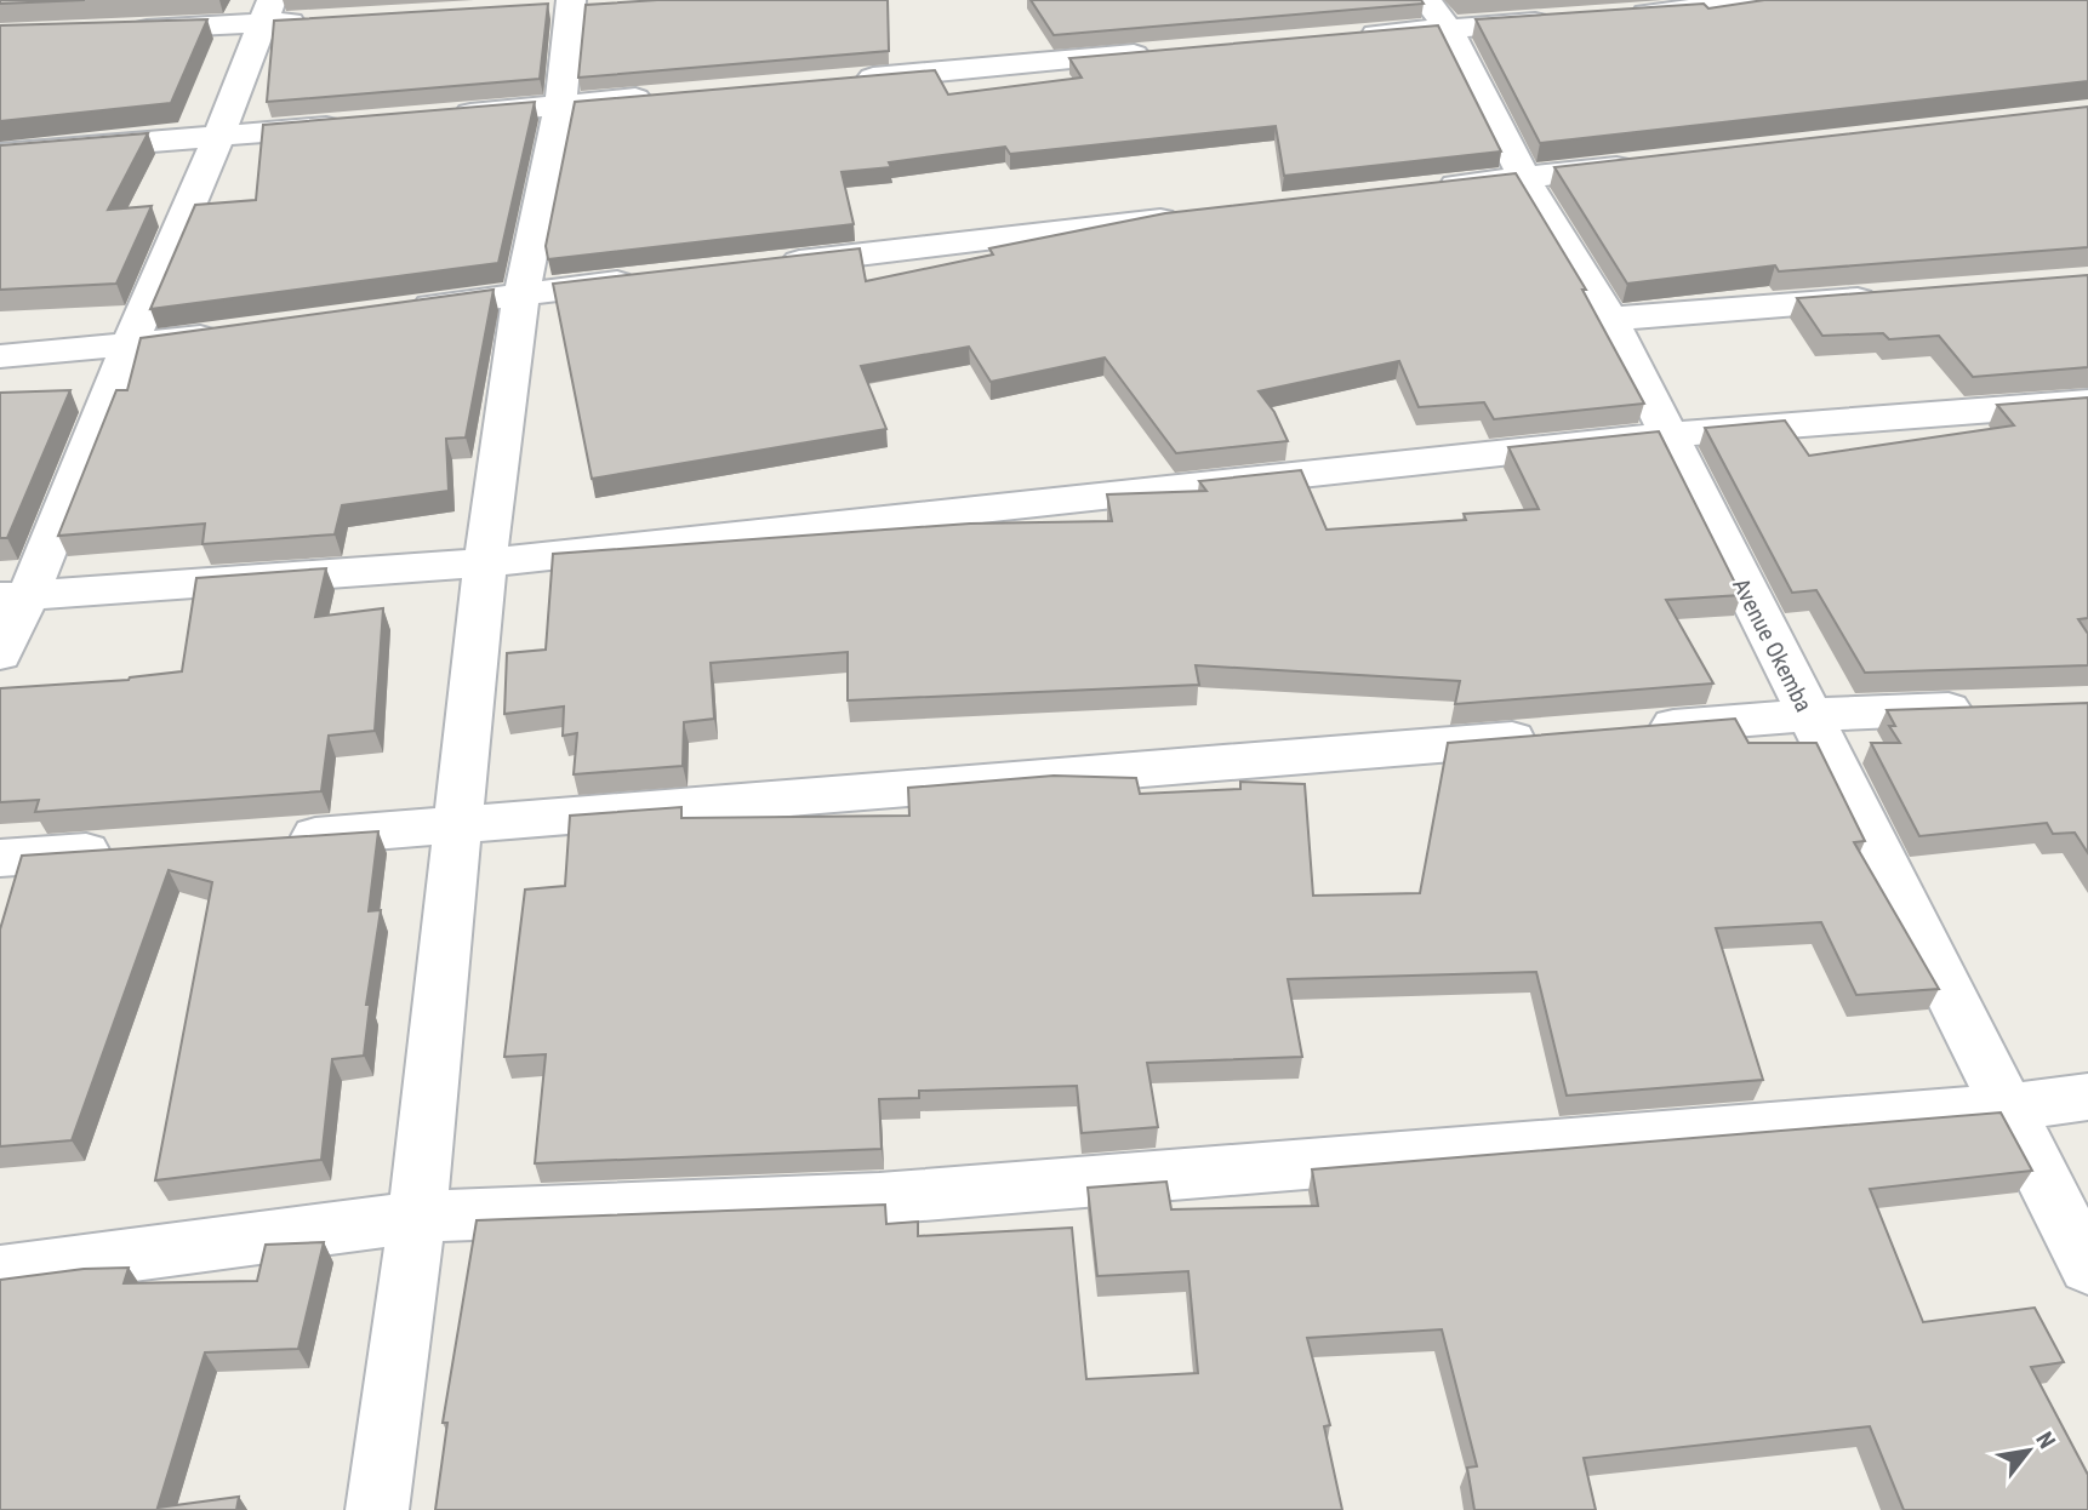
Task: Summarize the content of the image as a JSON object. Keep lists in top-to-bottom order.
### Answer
{
  "streets": {
    "street": ["Avenue Okemba"]
  },
  "north": "top right"
}
